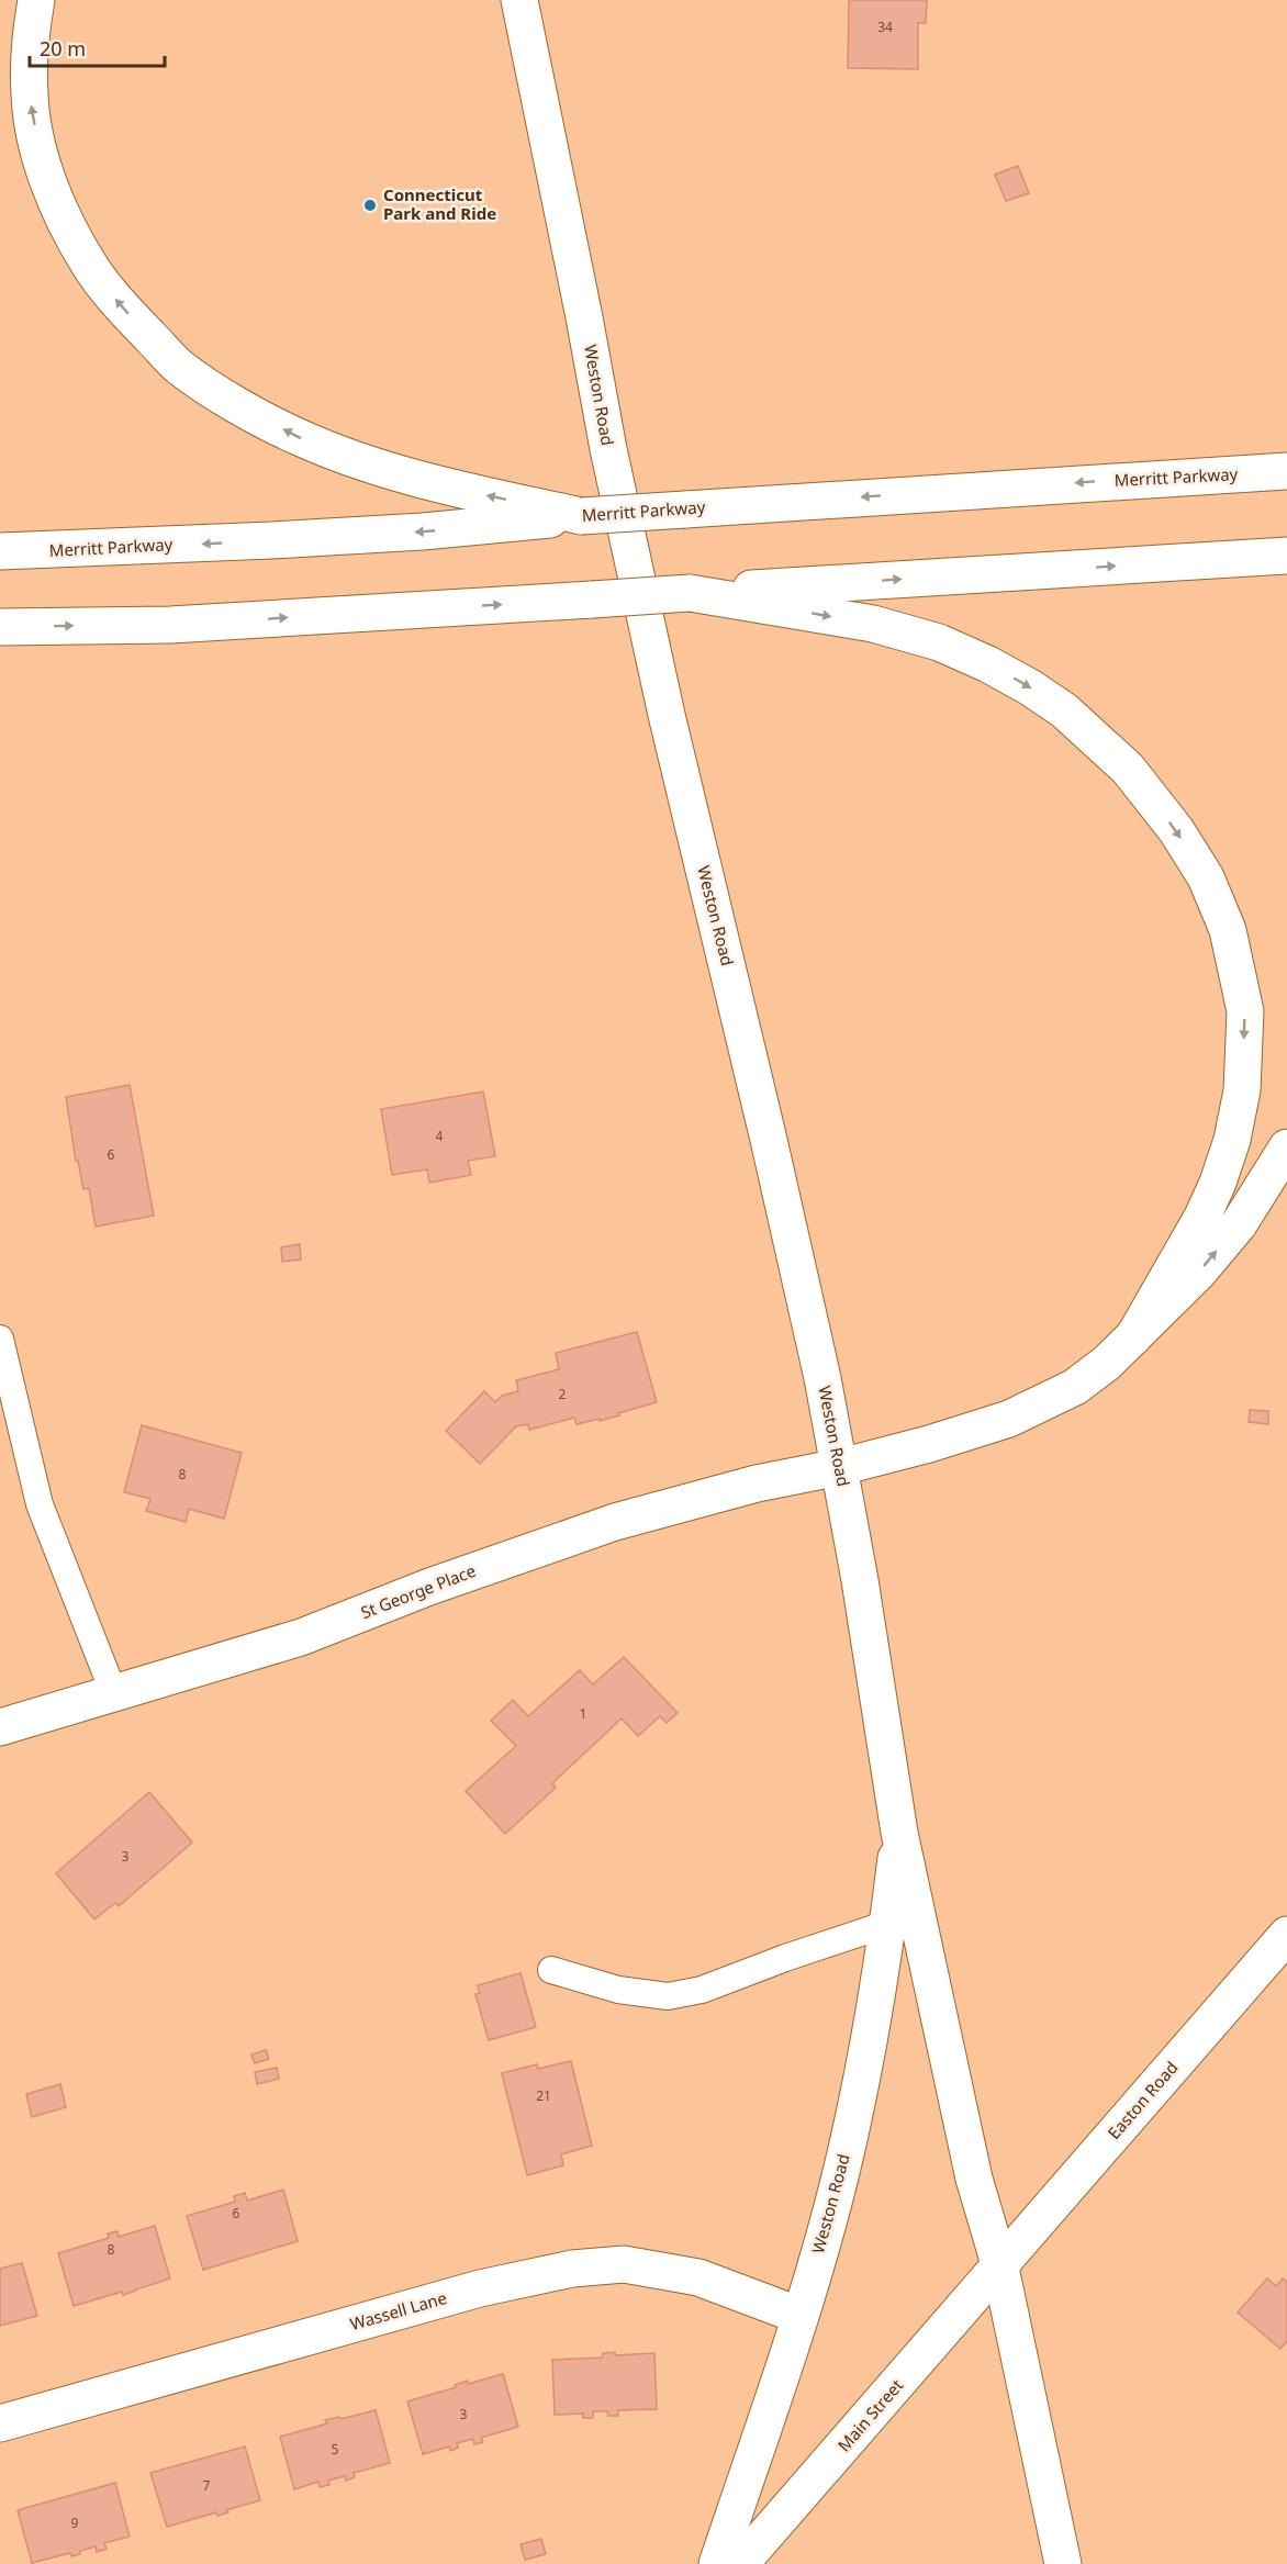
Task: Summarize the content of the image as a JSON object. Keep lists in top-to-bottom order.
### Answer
{
  "streets": {
    "main road": [
      "Weston Road",
      "Merritt Parkway",
      "St George Place",
      "Easton Road",
      "Wassell Lane",
      "Main Street"
    ]
  },
  "crossings": [
    ["Weston Road", "St George Place"],
    ["Weston Road", "Easton Road"],
    ["Weston Road", "Wassell Lane"],
    ["Weston Road", "Main Street"],
    ["Easton Road", "Main Street"]
  ],
  "places": ["Connecticut Park and Ride"],
  "house_numbers": [
    "34",
    "4",
    "6",
    "2",
    "8",
    "1",
    "3",
    "21",
    "6",
    "8",
    "3",
    "5",
    "7",
    "9"
  ],
  "scale_bar": "20 m"
}
